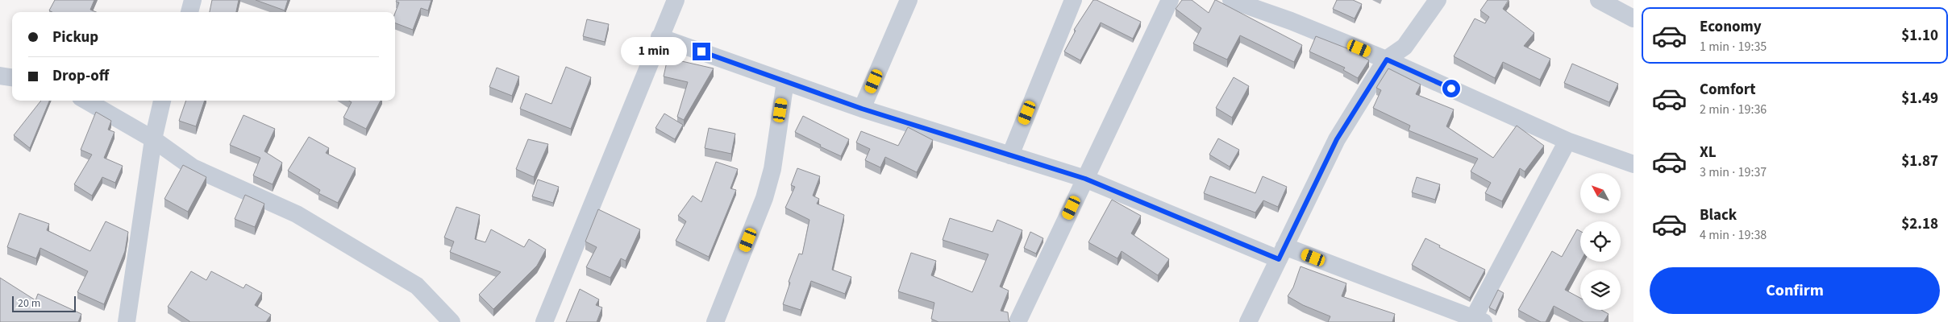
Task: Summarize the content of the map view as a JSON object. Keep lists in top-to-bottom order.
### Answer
{
  "scale_bar": "20 m",
  "north": "top left",
  "page": {
    "list": [
      {
        "name": "Economy",
        "note": "1 min · 19:35",
        "value": "$1.10"
      },
      {
        "name": "Comfort",
        "note": "2 min · 19:36",
        "value": "$1.49"
      },
      {
        "name": "XL",
        "note": "3 min · 19:37",
        "value": "$1.87"
      },
      {
        "name": "Black",
        "note": "4 min · 19:38",
        "value": "$2.18"
      }
    ],
    "banner": ["Pickup", "Drop-off"],
    "bubble": "1 min",
    "buttons": "Confirm",
    "scale": "20 m"
  }
}
